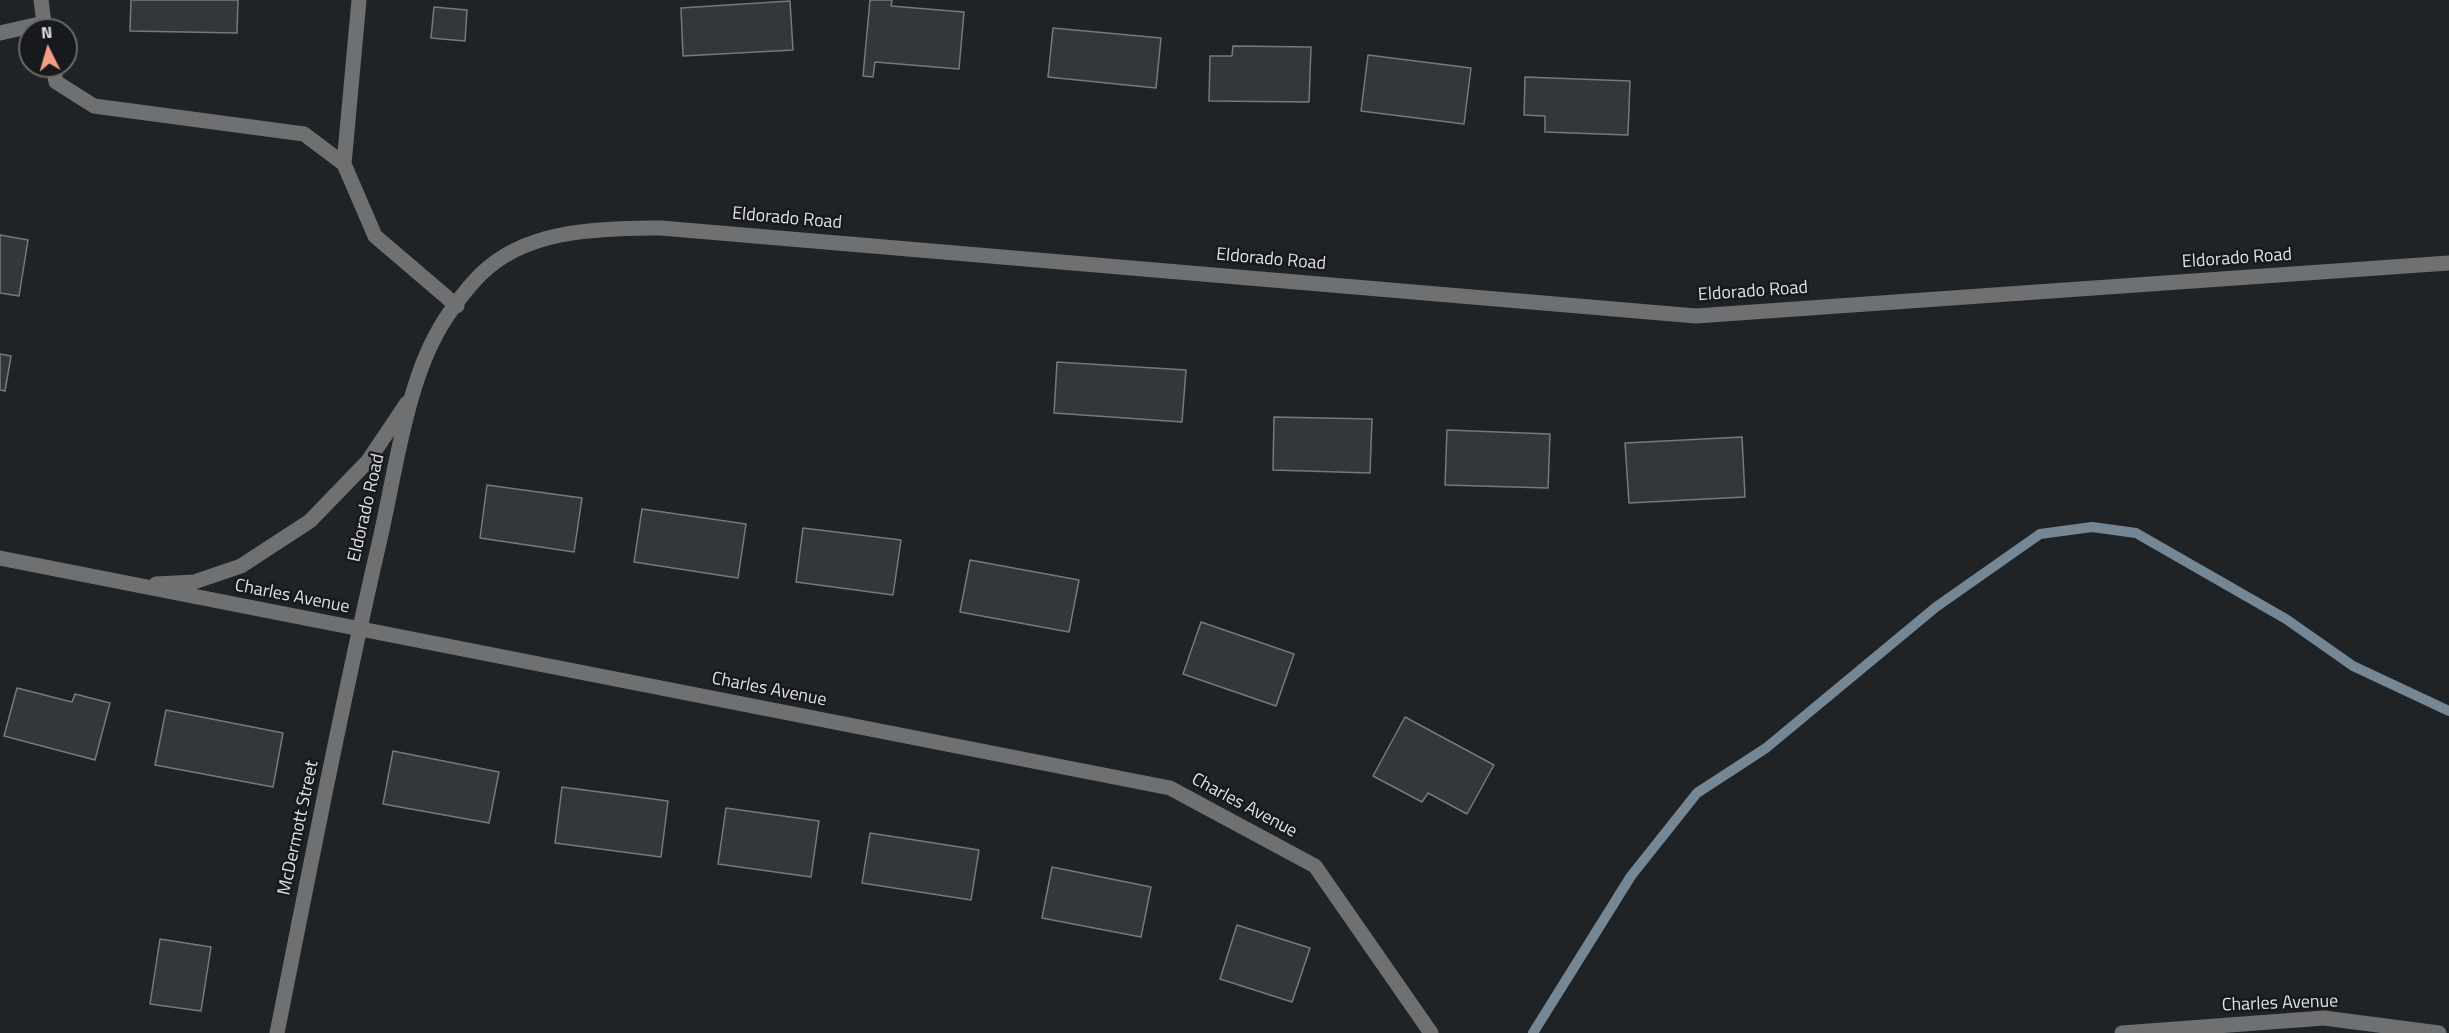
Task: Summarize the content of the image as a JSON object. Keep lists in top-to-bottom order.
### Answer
{
  "streets": {
    "street": ["Eldorado Road", "Charles Avenue", "McDermott Street"]
  },
  "crossings": [
    ["Eldorado Road", "Charles Avenue"],
    ["Eldorado Road", "McDermott Street"],
    ["Charles Avenue", "McDermott Street"]
  ],
  "north": "top"
}
